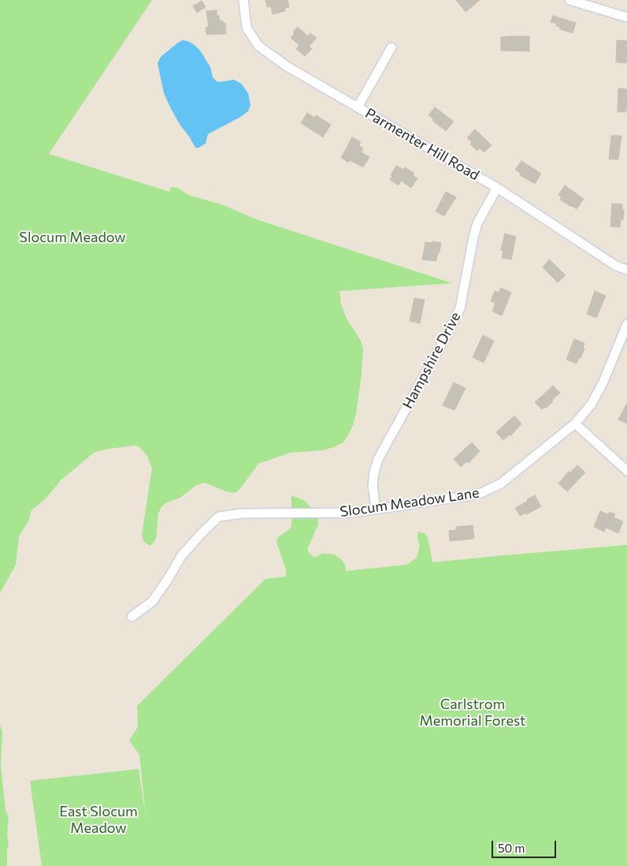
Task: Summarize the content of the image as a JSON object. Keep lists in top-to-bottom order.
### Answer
{
  "streets": {
    "street": ["Parmenter Hill Road", "Hampshire Drive", "Slocum Meadow Lane"]
  },
  "crossings": [
    ["Parmenter Hill Road", "Hampshire Drive"],
    ["Hampshire Drive", "Slocum Meadow Lane"]
  ],
  "parks": ["Slocum Meadow", "Carlstrom Memorial Forest", "East Slocum Meadow"],
  "scale_bar": "50 m"
}
